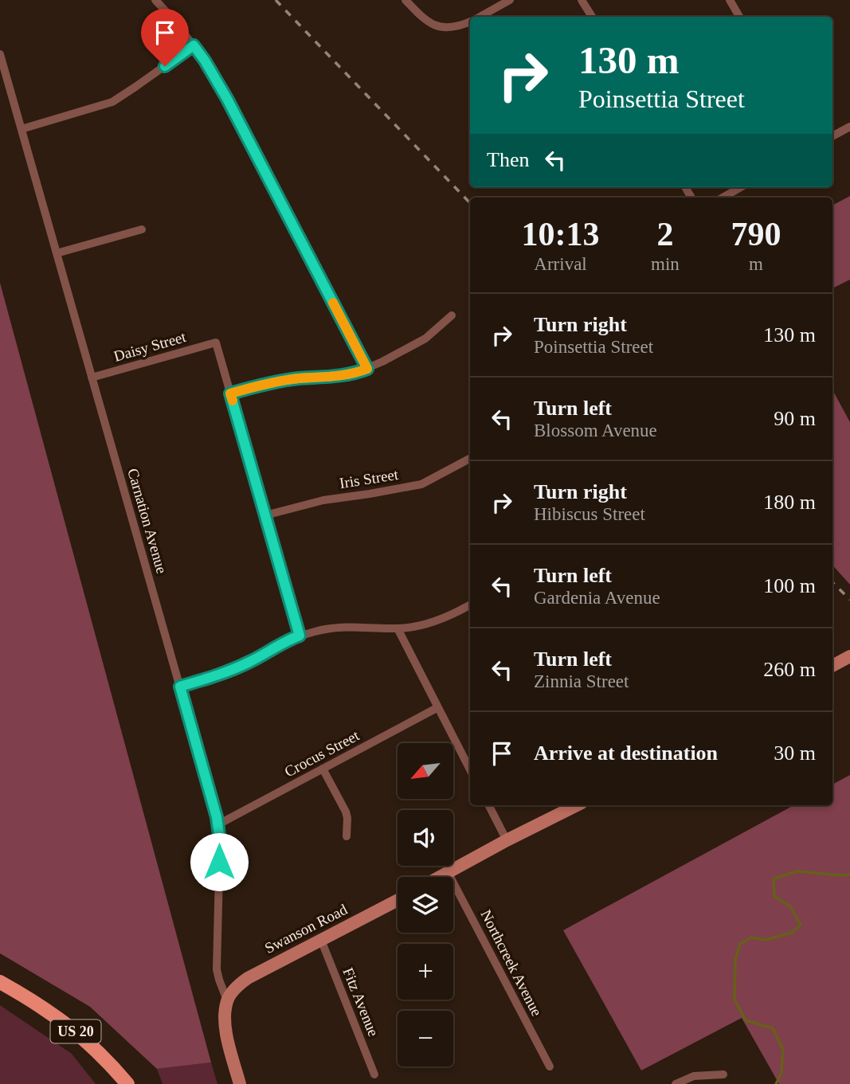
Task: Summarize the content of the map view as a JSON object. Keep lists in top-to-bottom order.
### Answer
{
  "streets": {
    "main road": ["US 20"],
    "street": [
      "Daisy Street",
      "Iris Street",
      "Carnation Avenue",
      "Crocus Street",
      "Swanson Road",
      "Northcreek Avenue",
      "Fitz Avenue"
    ]
  },
  "crossings": [
    ["Daisy Street", "Carnation Avenue"],
    ["Carnation Avenue", "Crocus Street"],
    ["Carnation Avenue", "Swanson Road"],
    ["Swanson Road", "Fitz Avenue"]
  ],
  "north": "bottom left",
  "page": {
    "turn": ["130 m", "Poinsettia Street"],
    "then": "Then",
    "eta": [
      "10:13",
      "Arrival",
      "2",
      "min",
      "790",
      "m"
    ],
    "list": [
      {
        "name": "Turn right",
        "note": "Poinsettia Street",
        "value": "130 m"
      },
      {
        "name": "Turn left",
        "note": "Blossom Avenue",
        "value": "90 m"
      },
      {
        "name": "Turn right",
        "note": "Hibiscus Street",
        "value": "180 m"
      },
      {
        "name": "Turn left",
        "note": "Gardenia Avenue",
        "value": "100 m"
      },
      {
        "name": "Turn left",
        "note": "Zinnia Street",
        "value": "260 m"
      },
      {
        "name": "Arrive at destination",
        "value": "30 m"
      }
    ],
    "map_buttons": ["+", "−"]
  }
}
